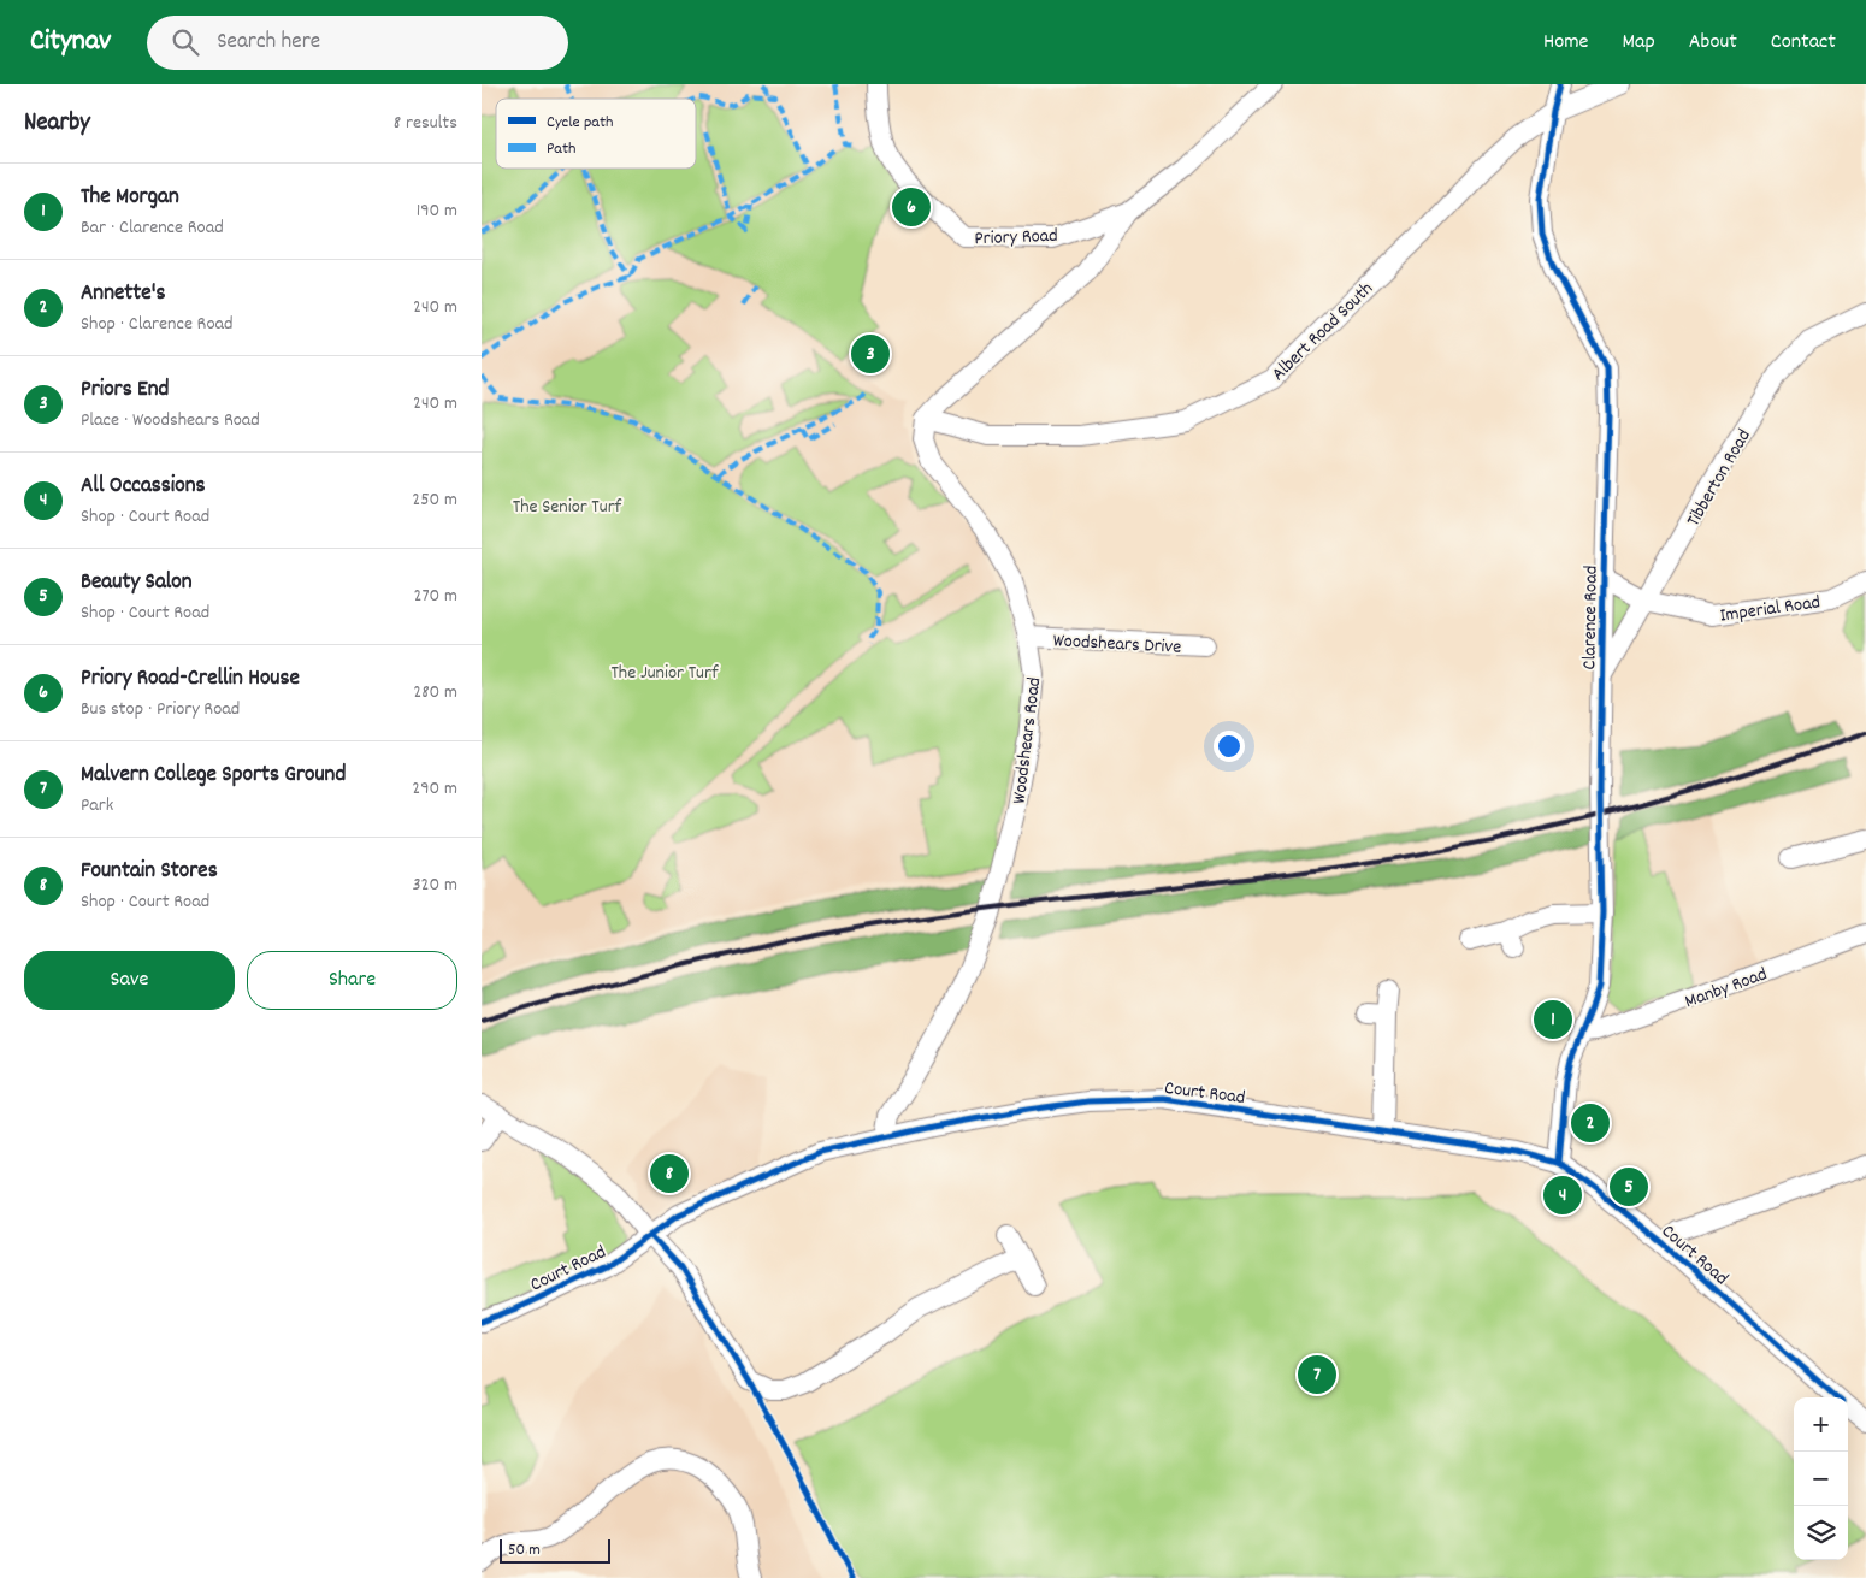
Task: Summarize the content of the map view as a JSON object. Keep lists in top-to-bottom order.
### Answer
{
  "streets": {
    "street": [
      "Priory Road",
      "Albert Road South",
      "Tibberton Road",
      "Imperial Road",
      "Clarence Road",
      "Woodshears Drive",
      "Woodshears Road",
      "Manby Road",
      "Court Road"
    ]
  },
  "crossings": [
    ["Albert Road South", "Clarence Road"],
    ["Albert Road South", "Woodshears Road"],
    ["Tibberton Road", "Imperial Road"],
    ["Tibberton Road", "Clarence Road"],
    ["Imperial Road", "Clarence Road"],
    ["Clarence Road", "Manby Road"],
    ["Clarence Road", "Court Road"],
    ["Woodshears Drive", "Woodshears Road"],
    ["Woodshears Road", "Court Road"]
  ],
  "parks": ["The Senior Turf", "The Junior Turf"],
  "legend": ["Cycle path", "Path"],
  "scale_bar": "50 m",
  "page": {
    "header": "Citynav",
    "search": "Search here",
    "nav": [
      "Home",
      "Map",
      "About",
      "Contact"
    ],
    "heading": ["Nearby", "8 results"],
    "list": [
      {
        "mark": "1",
        "name": "The Morgan",
        "note": "Bar · Clarence Road",
        "value": "190 m"
      },
      {
        "mark": "2",
        "name": "Annette's",
        "note": "Shop · Clarence Road",
        "value": "240 m"
      },
      {
        "mark": "3",
        "name": "Priors End",
        "note": "Place · Woodshears Road",
        "value": "240 m"
      },
      {
        "mark": "4",
        "name": "All Occassions",
        "note": "Shop · Court Road",
        "value": "250 m"
      },
      {
        "mark": "5",
        "name": "Beauty Salon",
        "note": "Shop · Court Road",
        "value": "270 m"
      },
      {
        "mark": "6",
        "name": "Priory Road-Crellin House",
        "note": "Bus stop · Priory Road",
        "value": "280 m"
      },
      {
        "mark": "7",
        "name": "Malvern College Sports Ground",
        "note": "Park",
        "value": "290 m"
      },
      {
        "mark": "8",
        "name": "Fountain Stores",
        "note": "Shop · Court Road",
        "value": "320 m"
      }
    ],
    "pins": [
      "6",
      "3",
      "1",
      "2",
      "8",
      "5",
      "4",
      "7"
    ],
    "buttons": ["Save", "Share"],
    "map_buttons": ["+", "−"],
    "scale": "50 m"
  }
}
